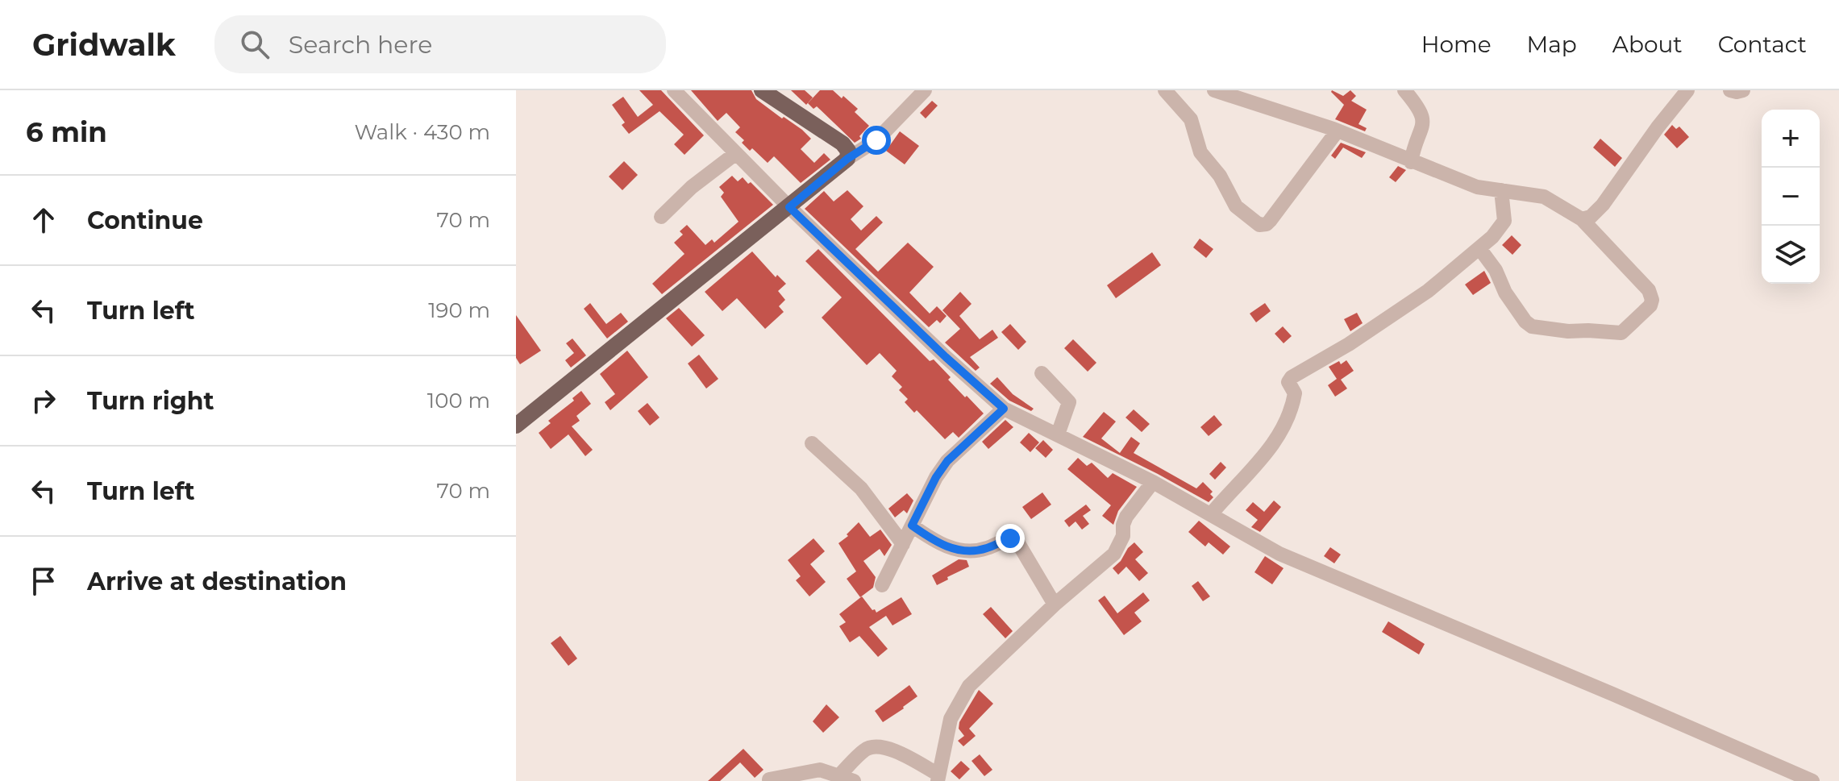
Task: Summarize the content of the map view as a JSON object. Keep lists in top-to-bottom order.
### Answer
{
  "page": {
    "header": "Gridwalk",
    "search": "Search here",
    "nav": [
      "Home",
      "Map",
      "About",
      "Contact"
    ],
    "heading": ["6 min", "Walk · 430 m"],
    "map_buttons": ["+", "−"],
    "list": [
      ["Continue", "70 m"],
      ["Turn left", "190 m"],
      ["Turn right", "100 m"],
      ["Turn left", "70 m"],
      "Arrive at destination"
    ]
  }
}
